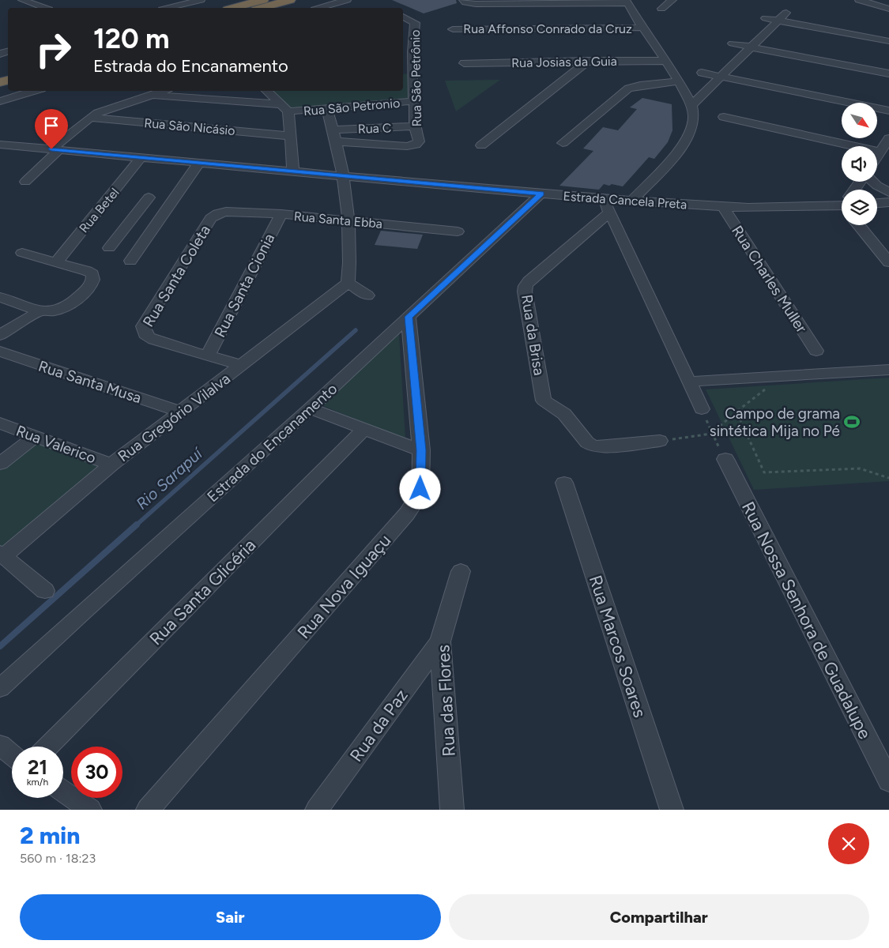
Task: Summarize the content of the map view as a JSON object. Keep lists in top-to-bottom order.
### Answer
{
  "streets": {
    "street": [
      "Rua Affonso Conrado da Cruz",
      "Rua Josias da Guia",
      "Rua São Petrônio",
      "Rua São Petronio",
      "Rua São Nicásio",
      "Rua C",
      "Estrada Cancela Preta",
      "Rua Betel",
      "Rua Santa Ebba",
      "Rua Santa Coleta",
      "Rua Charles Muller",
      "Rua Santa Cionia",
      "Rua da Brisa",
      "Rua Santa Musa",
      "Rua Gregório Vilalva",
      "Estrada do Encanamento",
      "Rua Valerico",
      "Rua Nova Iguaçu",
      "Rua Santa Glicéria",
      "Rua Nossa Senhora de Guadalupe",
      "Rua Marcos Soares",
      "Rua das Flores",
      "Rua da Paz"
    ]
  },
  "crossings": [
    ["Rua São Petrônio", "Rua São Petronio"],
    ["Rua São Petrônio", "Rua C"],
    ["Estrada Cancela Preta", "Rua Betel"],
    ["Estrada Cancela Preta", "Rua Charles Muller"],
    ["Estrada Cancela Preta", "Estrada do Encanamento"],
    ["Rua Santa Ebba", "Rua Santa Coleta"],
    ["Rua Santa Ebba", "Rua Santa Cionia"],
    ["Rua Santa Coleta", "Rua Santa Cionia"],
    ["Rua Santa Coleta", "Rua Gregório Vilalva"],
    ["Rua Santa Musa", "Rua Gregório Vilalva"],
    ["Rua Gregório Vilalva", "Rua Valerico"],
    ["Estrada do Encanamento", "Rua Nova Iguaçu"],
    ["Rua das Flores", "Rua da Paz"]
  ],
  "water": ["Rio Sarapuí"],
  "places": {
    "sports": ["Campo de grama sintética Mija no Pé"]
  },
  "north": "bottom right",
  "page": {
    "turn": ["120 m", "Estrada do Encanamento"],
    "speed": "21 km/h",
    "limit": "30",
    "heading": ["2 min", "560 m · 18:23"],
    "buttons": ["Sair", "Compartilhar"]
  }
}
